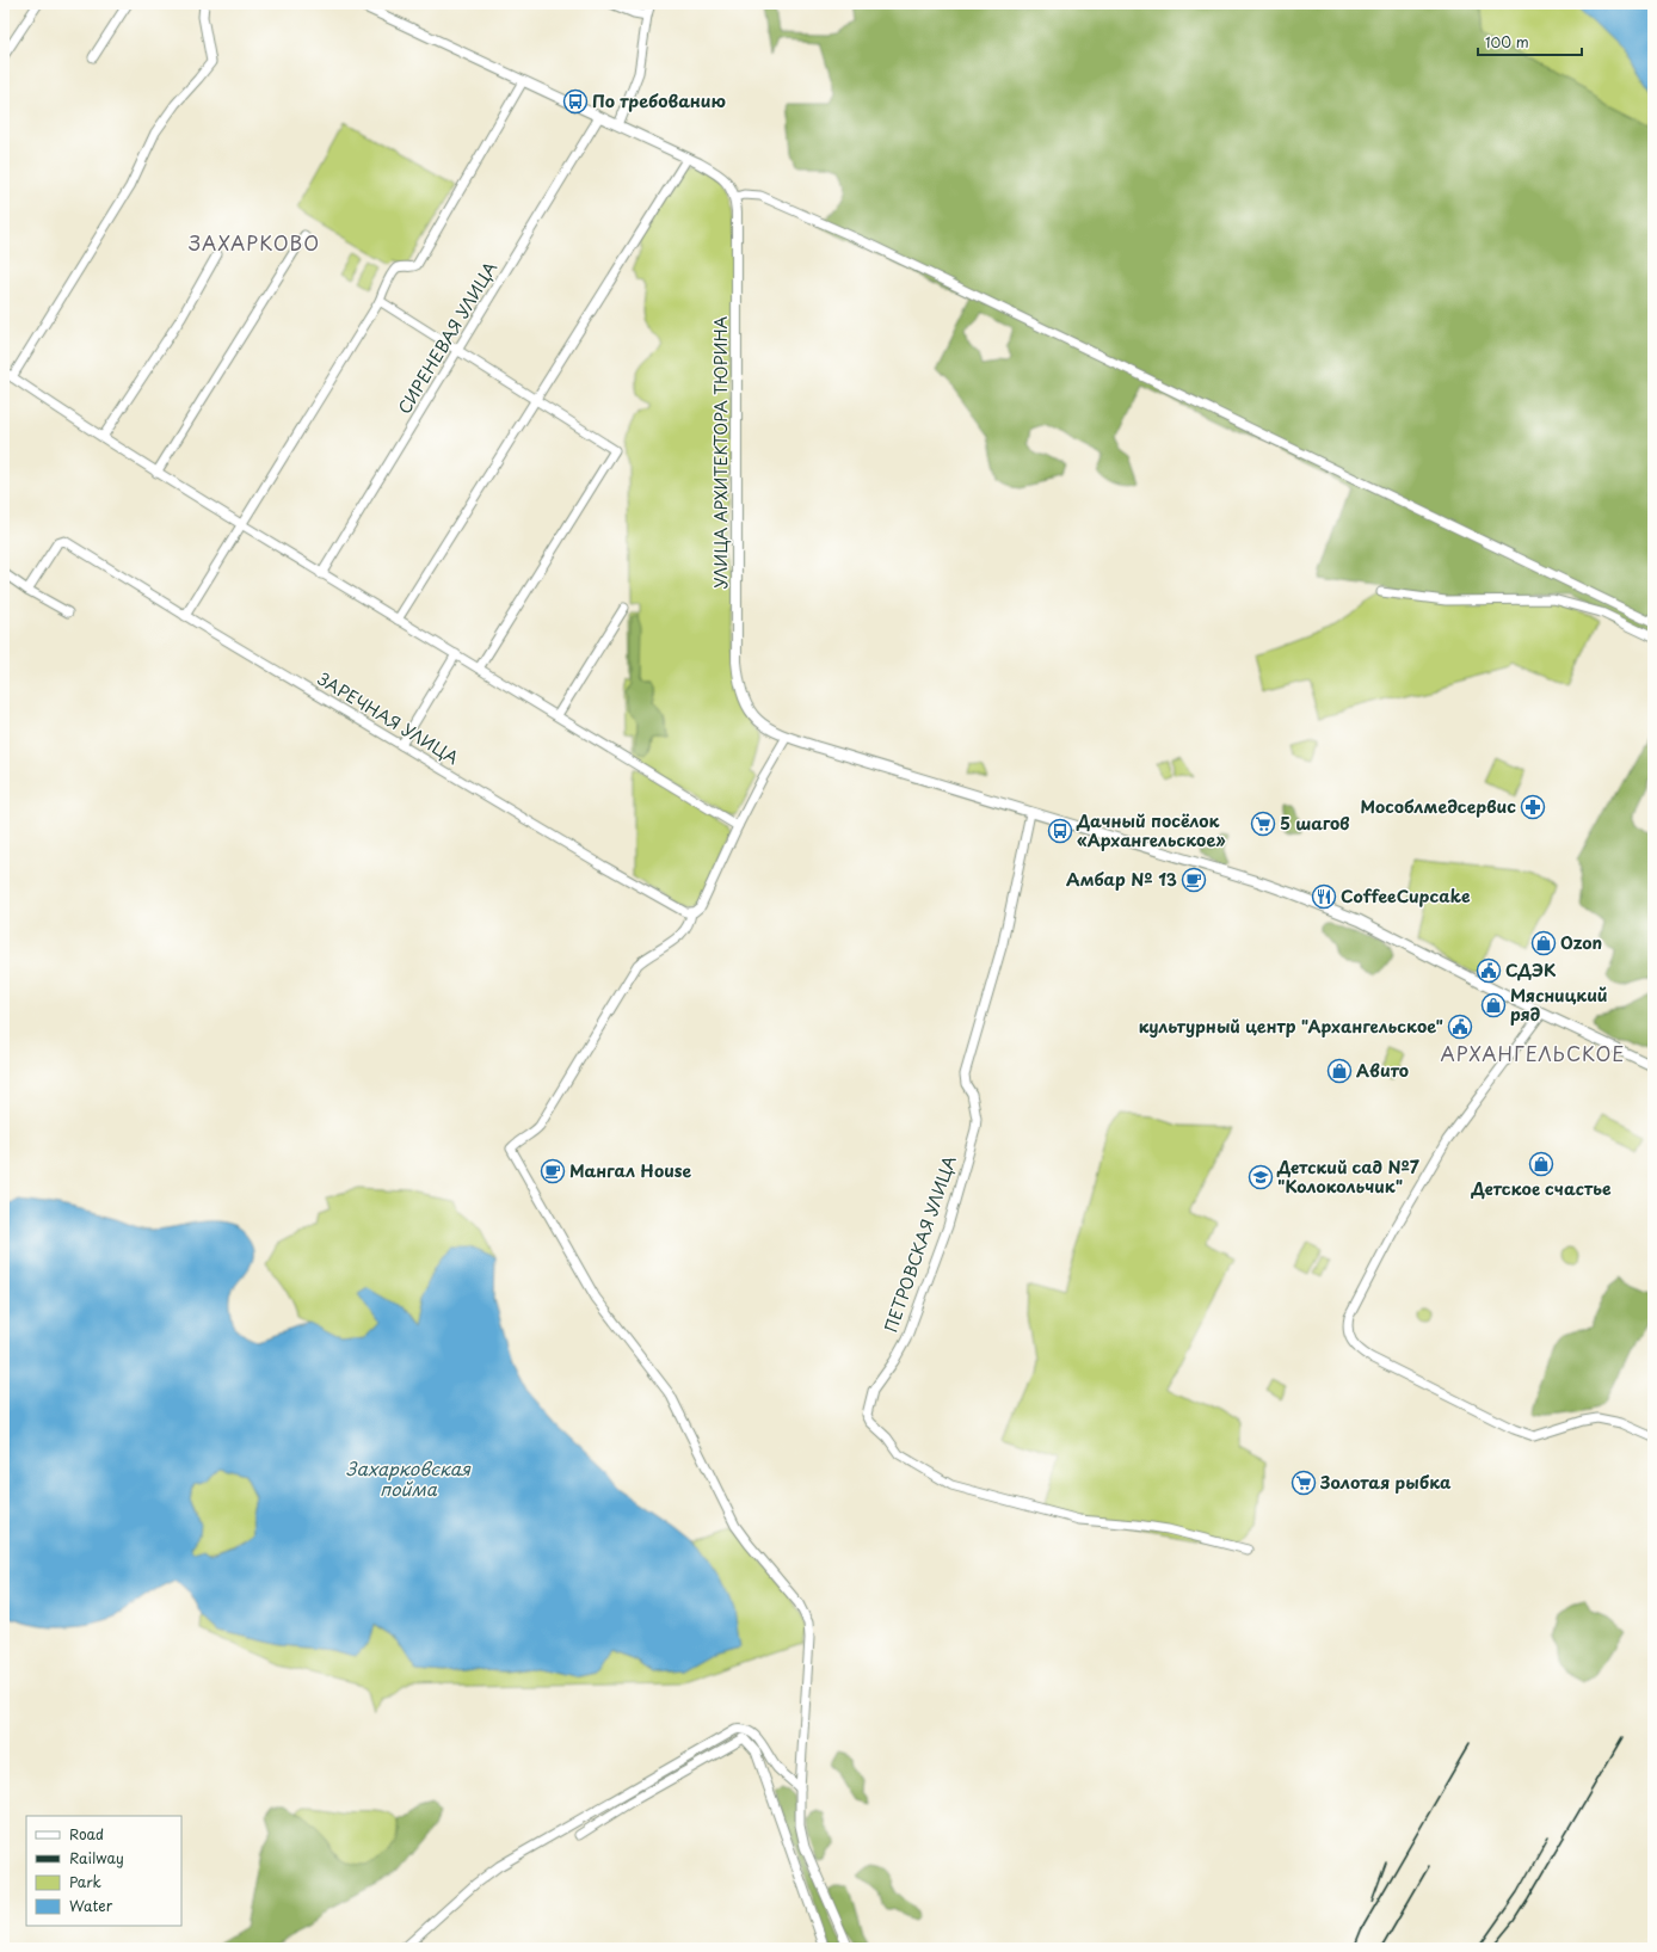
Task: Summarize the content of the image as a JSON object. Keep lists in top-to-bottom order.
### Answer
{
  "streets": {
    "street": [
      "СИРЕНЕВАЯ УЛИЦА",
      "УЛИЦА АРХИТЕКТОРА ТЮРИНА",
      "ЗАРЕЧНАЯ УЛИЦА",
      "ПЕТРОВСКАЯ УЛИЦА"
    ]
  },
  "crossings": [
    ["СИРЕНЕВАЯ УЛИЦА", "УЛИЦА АРХИТЕКТОРА ТЮРИНА"],
    ["УЛИЦА АРХИТЕКТОРА ТЮРИНА", "ПЕТРОВСКАЯ УЛИЦА"]
  ],
  "districts": ["ЗАХАРКОВО", "АРХАНГЕЛЬСКОЕ"],
  "water": ["Захарковская пойма"],
  "places": {
    "bus stop": ["По требованию", "Дачный посёлок «Архангельское»"],
    "pharmacy": ["Мособлмедсервис"],
    "supermarket": ["5 шагов", "Золотая рыбка"],
    "cafe": ["Амбар № 13", "Мангал House"],
    "restaurant": ["CoffeeCupcake"],
    "shop": [
      "Ozon",
      "Мясницкий ряд",
      "Авито",
      "Детское счастье"
    ],
    "public building": ["СДЭК", "культурный центр \"Архангельское\""],
    "school or university": ["Детский сад №7 \"Колокольчик\""]
  },
  "legend": [
    "Road",
    "Railway",
    "Park",
    "Water"
  ],
  "scale_bar": "100 m"
}
